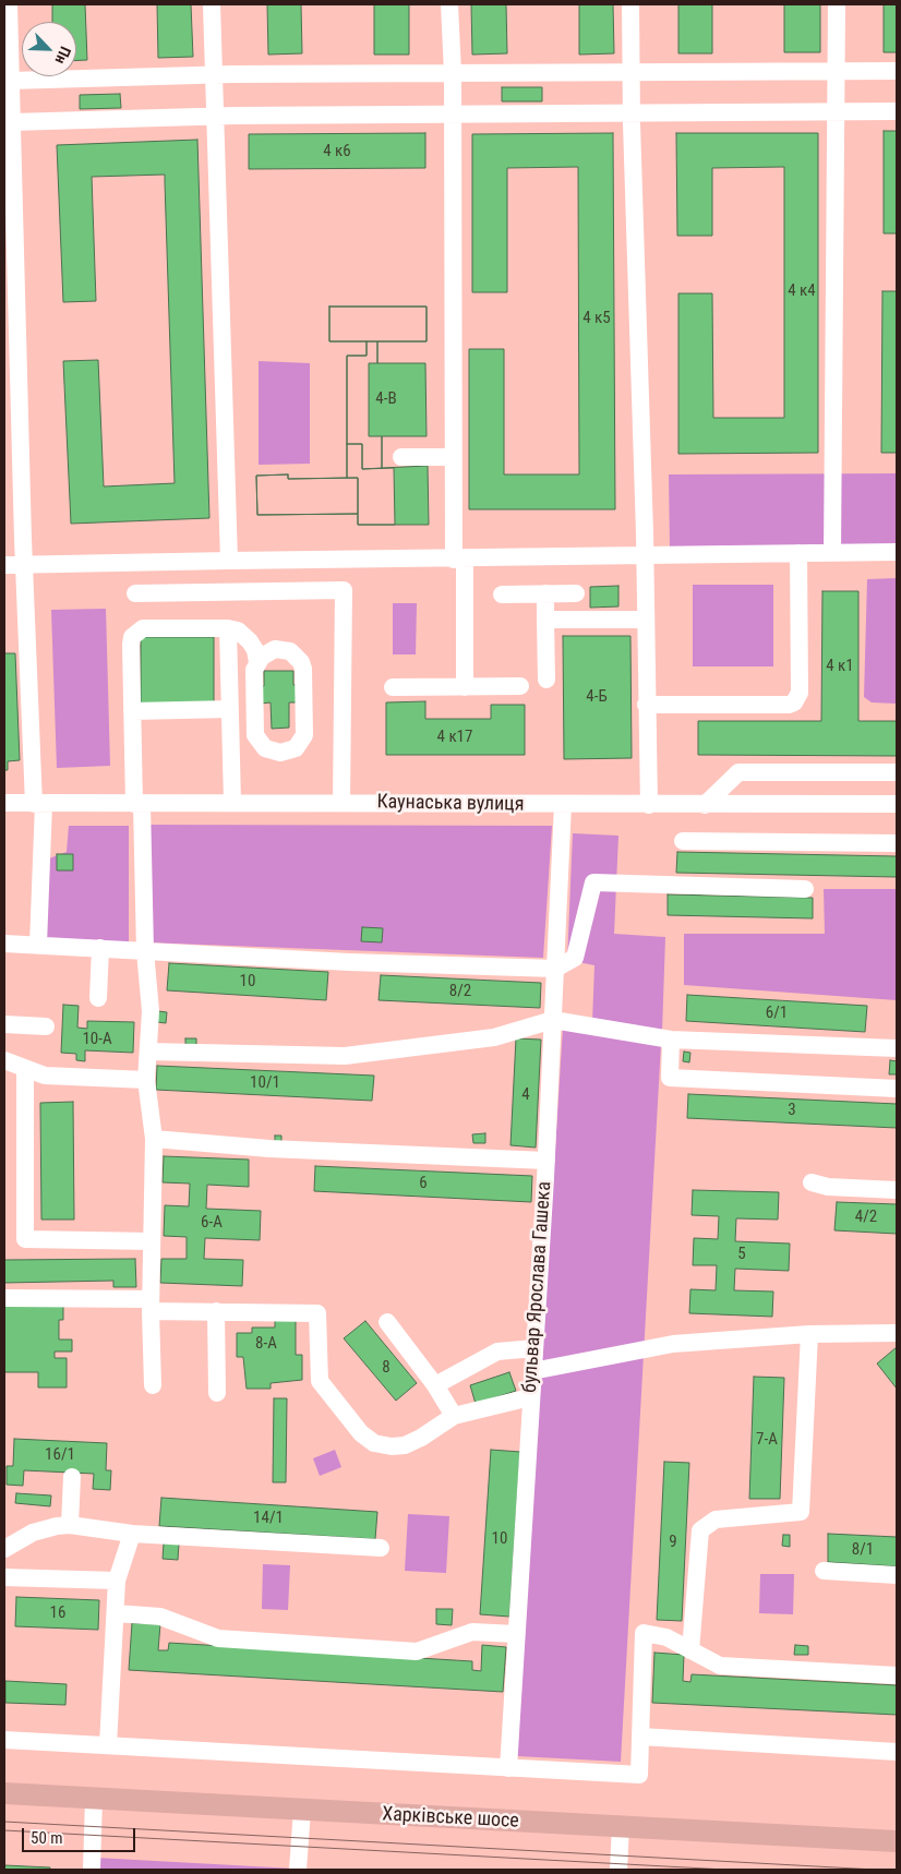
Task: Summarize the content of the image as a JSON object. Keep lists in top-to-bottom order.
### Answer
{
  "streets": {
    "main road": ["Харківське шосе"],
    "street": ["Каунаська вулиця", "бульвар Ярослава Гашека"]
  },
  "crossings": [
    ["Каунаська вулиця", "бульвар Ярослава Гашека"]
  ],
  "house_numbers": [
    "4 к6",
    "4 к4",
    "4 к5",
    "4-В",
    "4 к1",
    "4-Б",
    "4 к17",
    "10",
    "8/2",
    "6/1",
    "10-А",
    "10/1",
    "4",
    "3",
    "6",
    "4/2",
    "6-А",
    "5",
    "8-А",
    "8",
    "7-А",
    "16/1",
    "14/1",
    "10",
    "9",
    "8/1",
    "16"
  ],
  "scale_bar": "50 m",
  "north": "bottom right"
}
